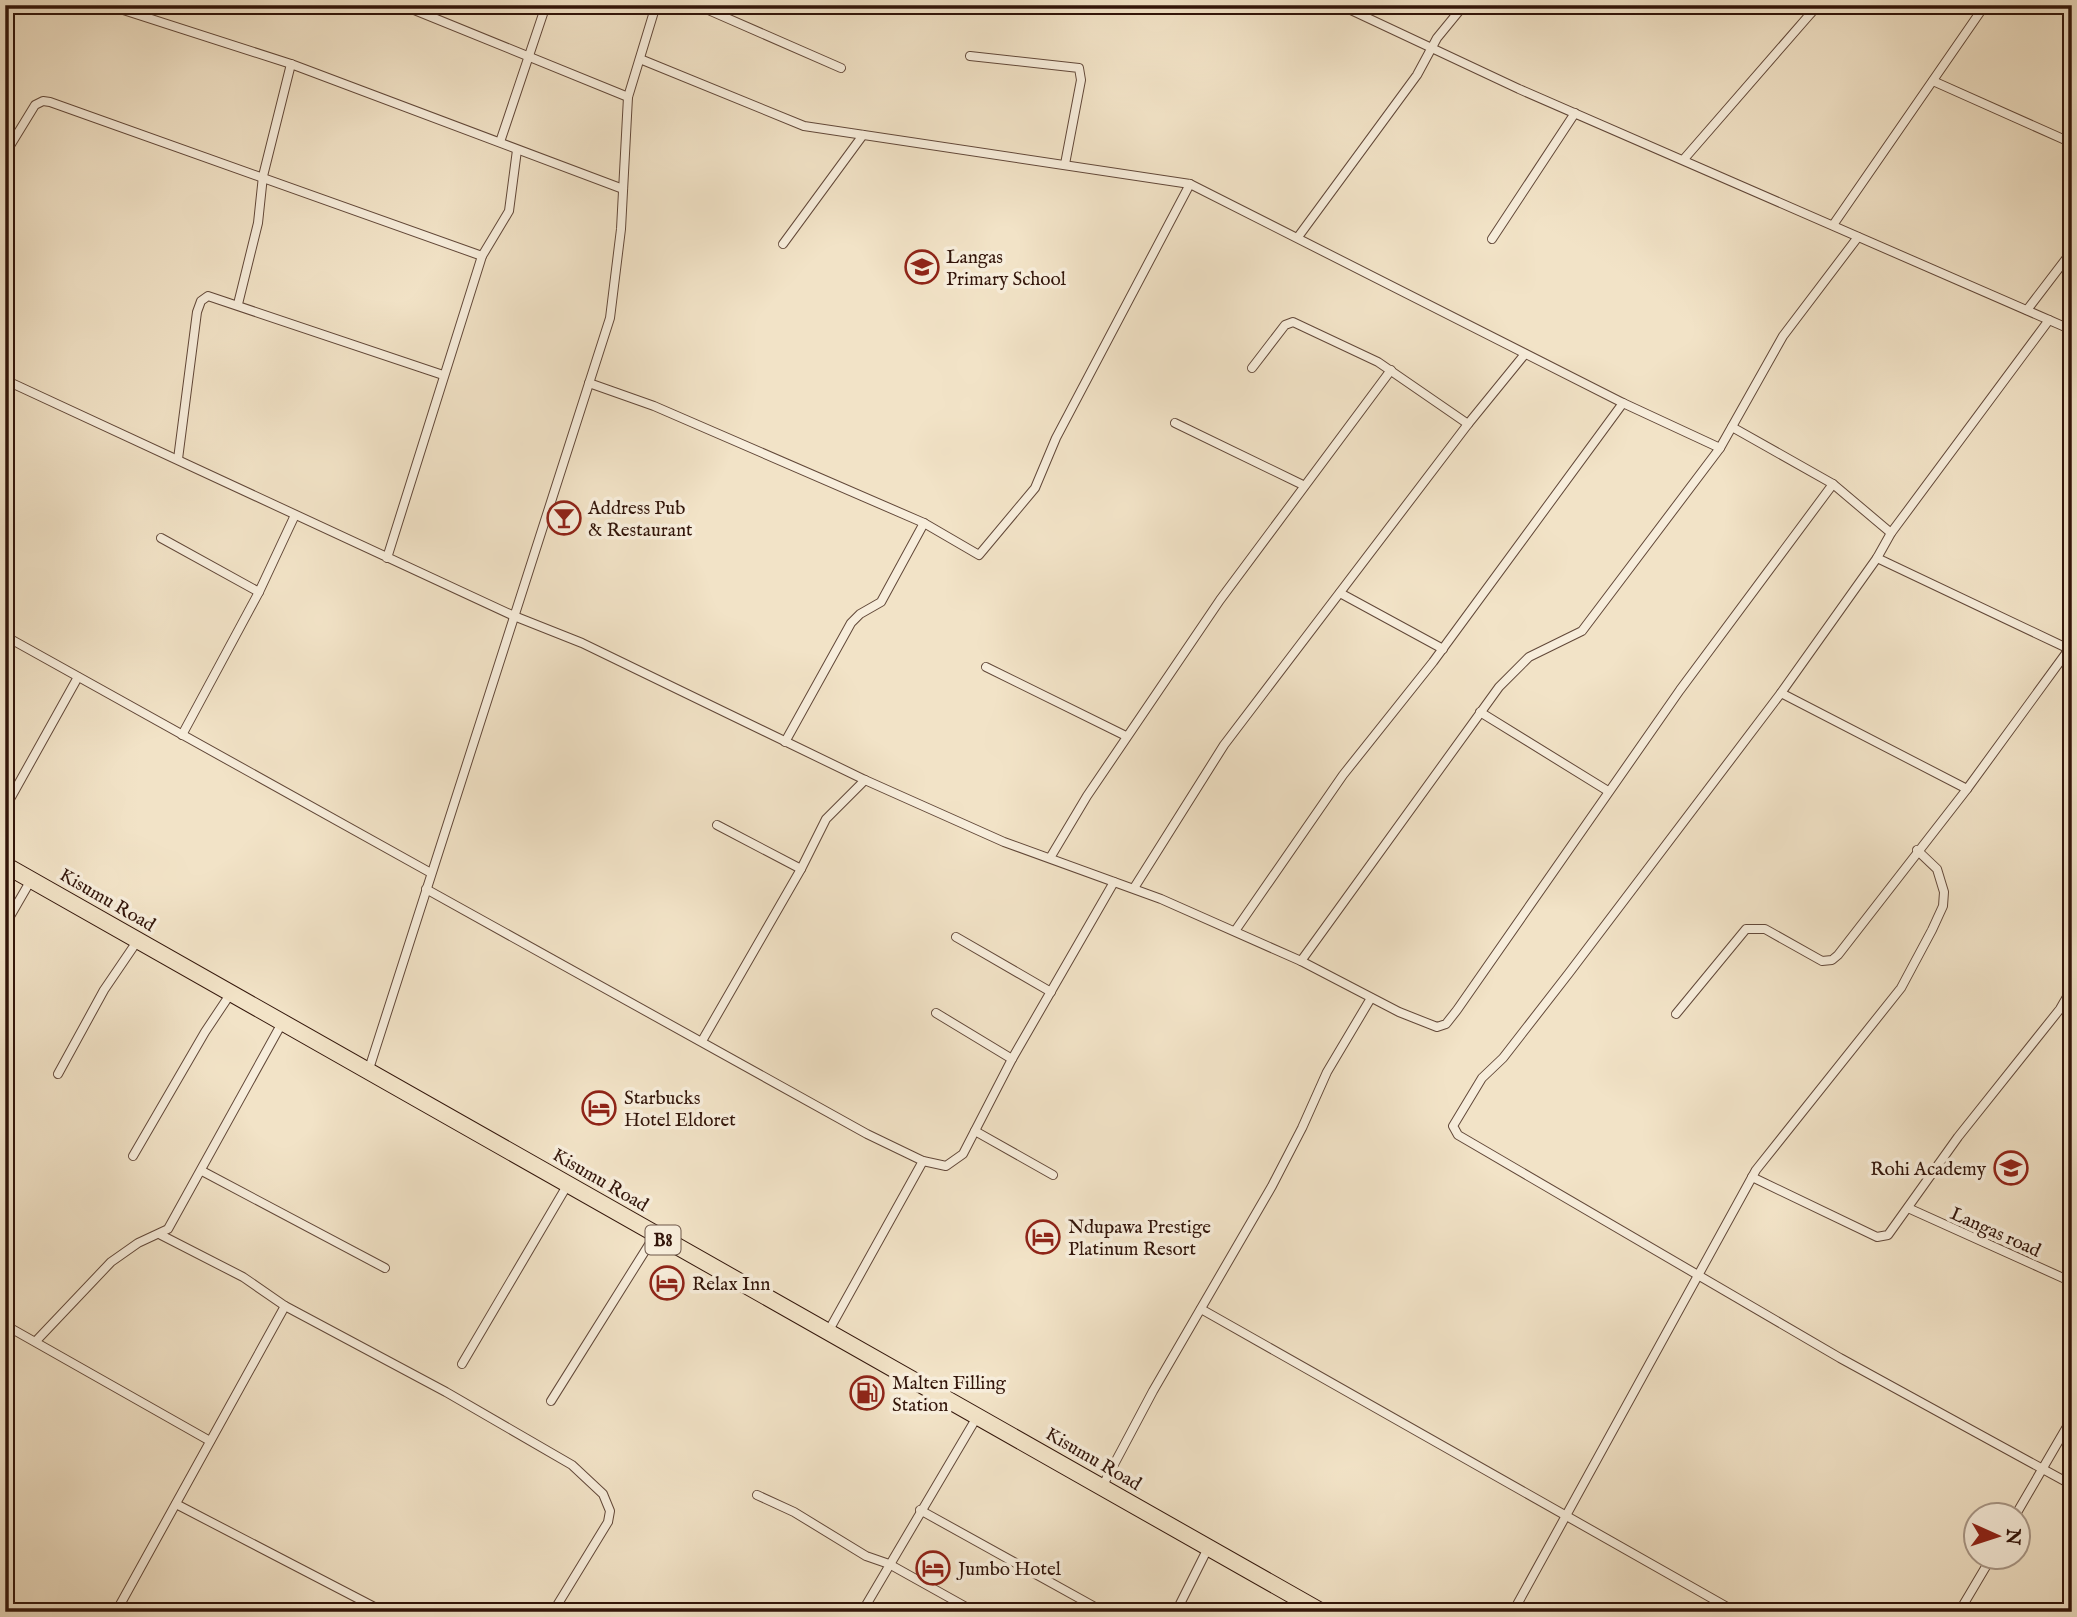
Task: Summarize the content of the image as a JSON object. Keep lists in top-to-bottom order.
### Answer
{
  "streets": {
    "highway": ["Kisumu Road", "B8"],
    "street": ["Langas road"]
  },
  "places": {
    "school or university": ["Langas Primary School", "Rohi Academy"],
    "bar": ["Address Pub & Restaurant"],
    "hotel": [
      "Starbucks Hotel Eldoret",
      "Ndupawa Prestige Platinum Resort",
      "Relax Inn",
      "Jumbo Hotel"
    ],
    "fuel station": ["Malten Filling Station"]
  },
  "north": "right"
}
